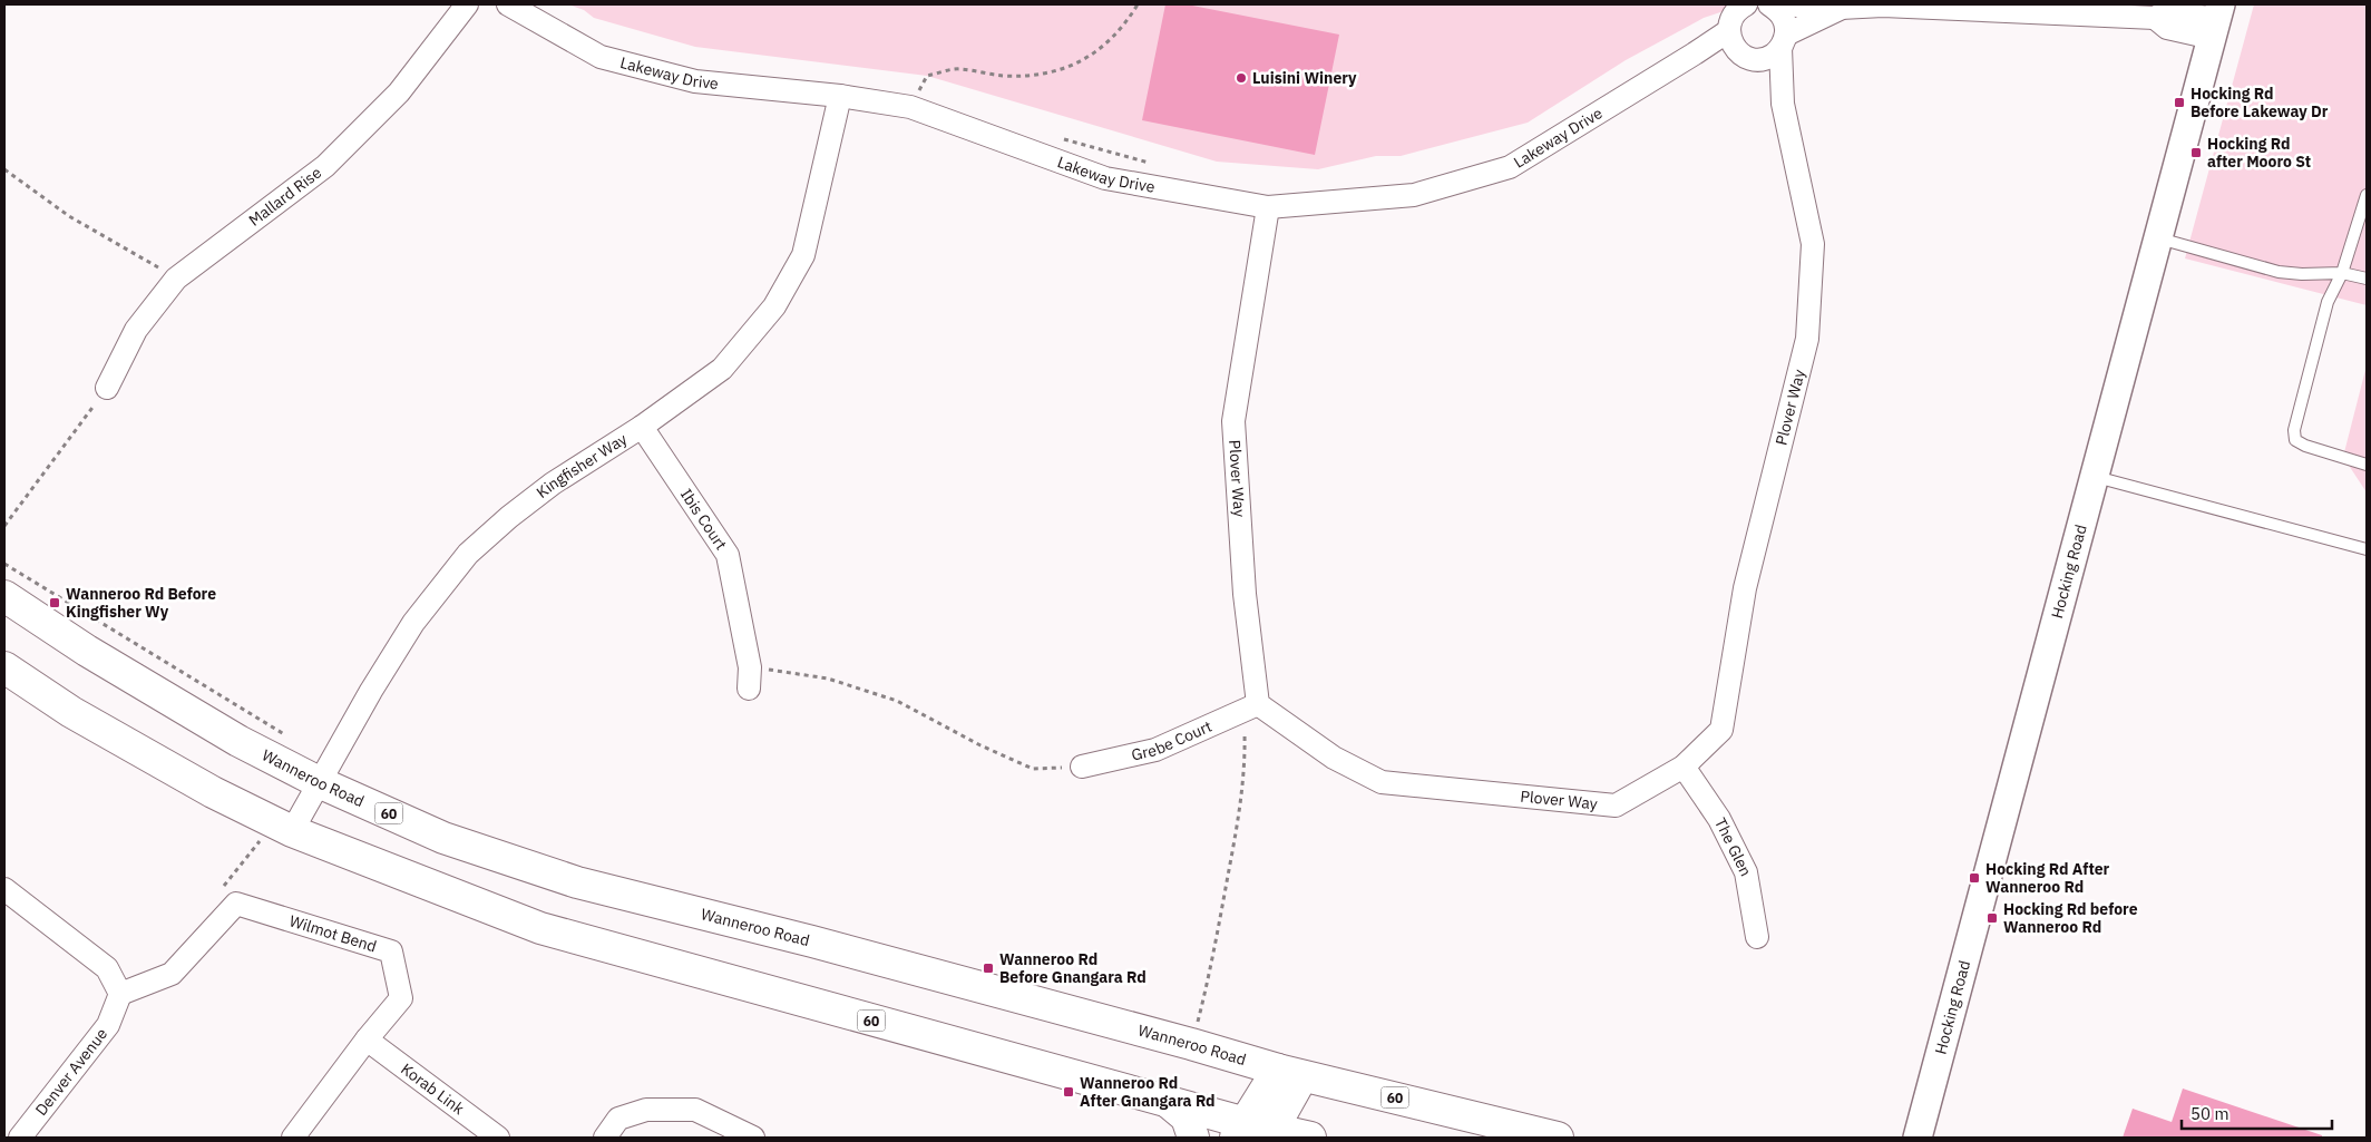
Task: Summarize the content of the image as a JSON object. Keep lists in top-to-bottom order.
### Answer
{
  "streets": {
    "main road": ["Wanneroo Road", "60"],
    "street": [
      "Lakeway Drive",
      "Mallard Rise",
      "Plover Way",
      "Kingfisher Way",
      "Ibis Court",
      "Hocking Road",
      "Grebe Court",
      "The Glen",
      "Wilmot Bend",
      "Denver Avenue",
      "Korab Link"
    ]
  },
  "crossings": [
    ["Lakeway Drive", "Plover Way"],
    ["Lakeway Drive", "Kingfisher Way"],
    ["Plover Way", "Grebe Court"],
    ["Plover Way", "The Glen"],
    ["Kingfisher Way", "Ibis Court"],
    ["Kingfisher Way", "Wanneroo Road"],
    ["Kingfisher Way", "60"],
    ["Wilmot Bend", "Denver Avenue"],
    ["Wilmot Bend", "Korab Link"]
  ],
  "places": {
    "other": ["Luisini Winery"],
    "transit": [
      "Hocking Rd Before Lakeway Dr",
      "Hocking Rd after Mooro St",
      "Wanneroo Rd Before Kingfisher Wy",
      "Hocking Rd After Wanneroo Rd",
      "Hocking Rd before Wanneroo Rd",
      "Wanneroo Rd Before Gnangara Rd",
      "Wanneroo Rd After Gnangara Rd"
    ]
  },
  "scale_bar": "50 m"
}
